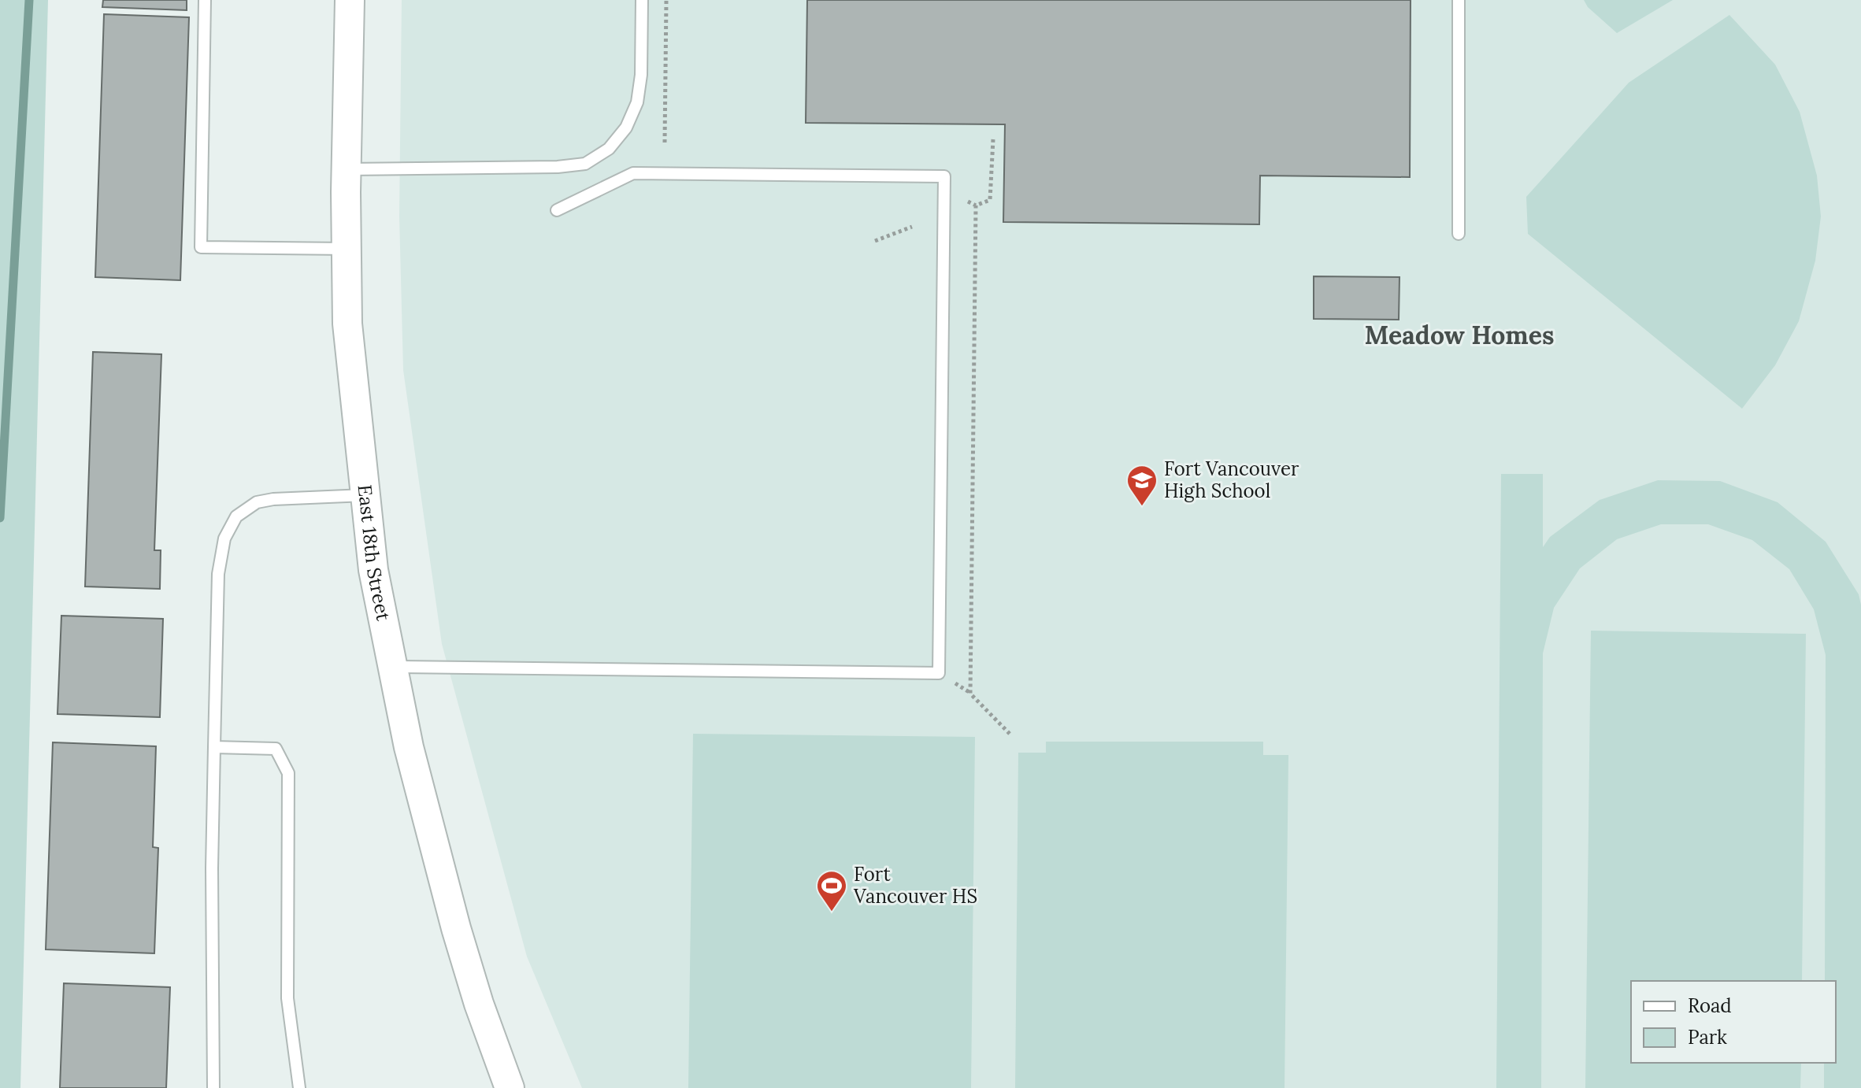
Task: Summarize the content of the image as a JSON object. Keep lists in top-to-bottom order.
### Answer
{
  "streets": {
    "street": ["East 18th Street"]
  },
  "districts": ["Meadow Homes"],
  "places": {
    "school or university": ["Fort Vancouver High School"],
    "sports": ["Fort Vancouver HS"]
  },
  "legend": ["Road", "Park"]
}
